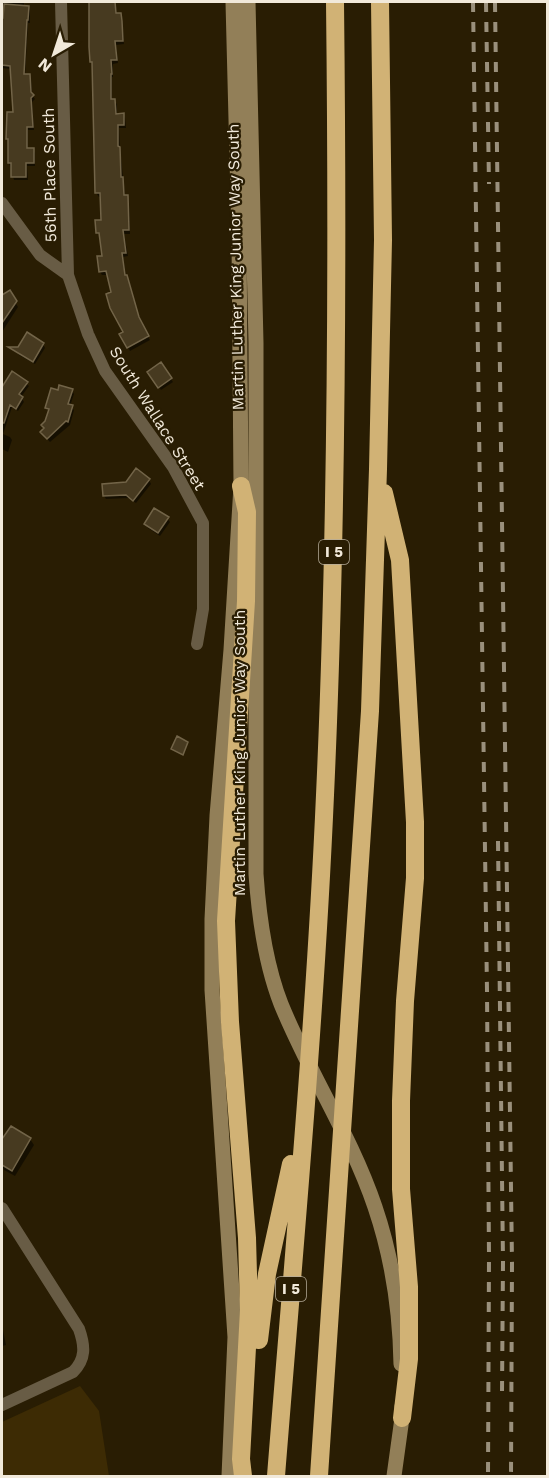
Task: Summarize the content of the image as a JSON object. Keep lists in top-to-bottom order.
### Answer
{
  "streets": {
    "highway": ["I 5"],
    "main road": ["Martin Luther King Junior Way South"],
    "street": ["56th Place South", "South Wallace Street"]
  },
  "crossings": [
    ["56th Place South", "South Wallace Street"]
  ],
  "north": "bottom left"
}
